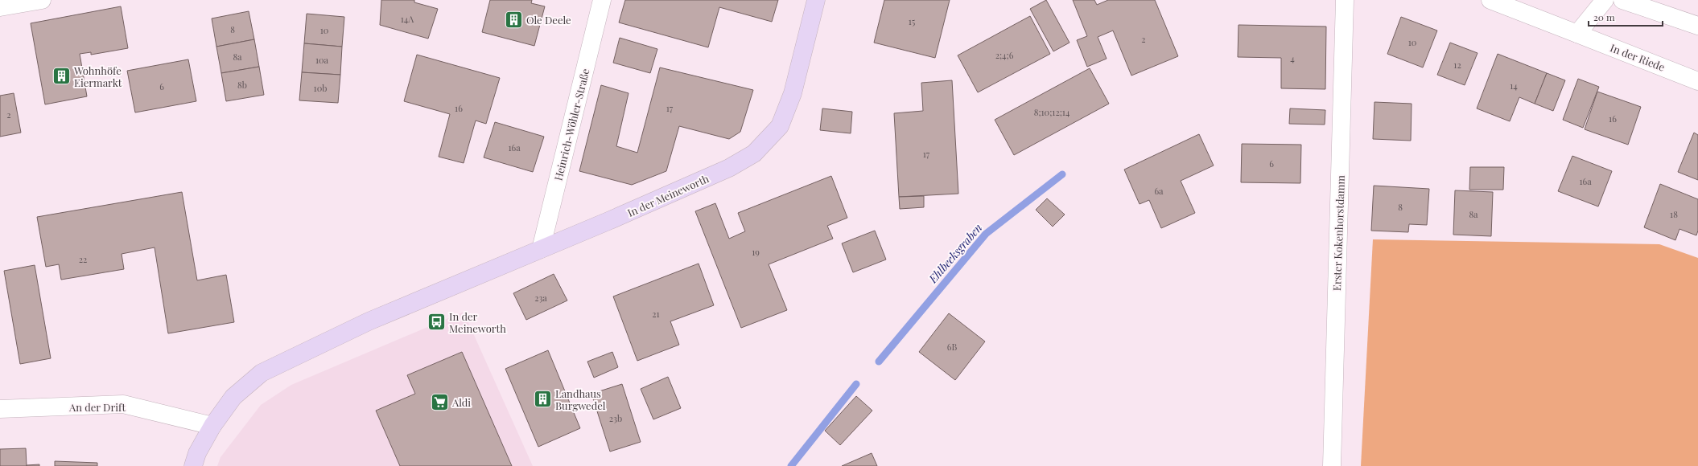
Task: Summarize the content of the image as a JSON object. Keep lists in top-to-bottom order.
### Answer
{
  "streets": {
    "main road": ["In der Meineworth"],
    "street": [
      "In der Riede",
      "Heinrich-Wöhler-Straße",
      "Erster Kokenhorstdamm",
      "An der Drift"
    ]
  },
  "crossings": [
    ["Heinrich-Wöhler-Straße", "In der Meineworth"],
    ["In der Meineworth", "An der Drift"]
  ],
  "water": ["Ehlbeeksgraben"],
  "places": {
    "building": ["Ole Deele", "Wohnhöfe Eiermarkt", "Landhaus Burgwedel"],
    "bus stop": ["In der Meineworth"],
    "supermarket": ["Aldi"]
  },
  "house_numbers": [
    "14A",
    "15",
    "8",
    "10",
    "2",
    "10",
    "2;4;6",
    "8a",
    "4",
    "10a",
    "12",
    "8b",
    "14",
    "6",
    "10b",
    "16",
    "17",
    "8;10;12;14",
    "2",
    "16",
    "16a",
    "17",
    "6",
    "16a",
    "6a",
    "8",
    "8a",
    "18",
    "19",
    "22",
    "23a",
    "21",
    "6B",
    "23b"
  ],
  "scale_bar": "20 m"
}
